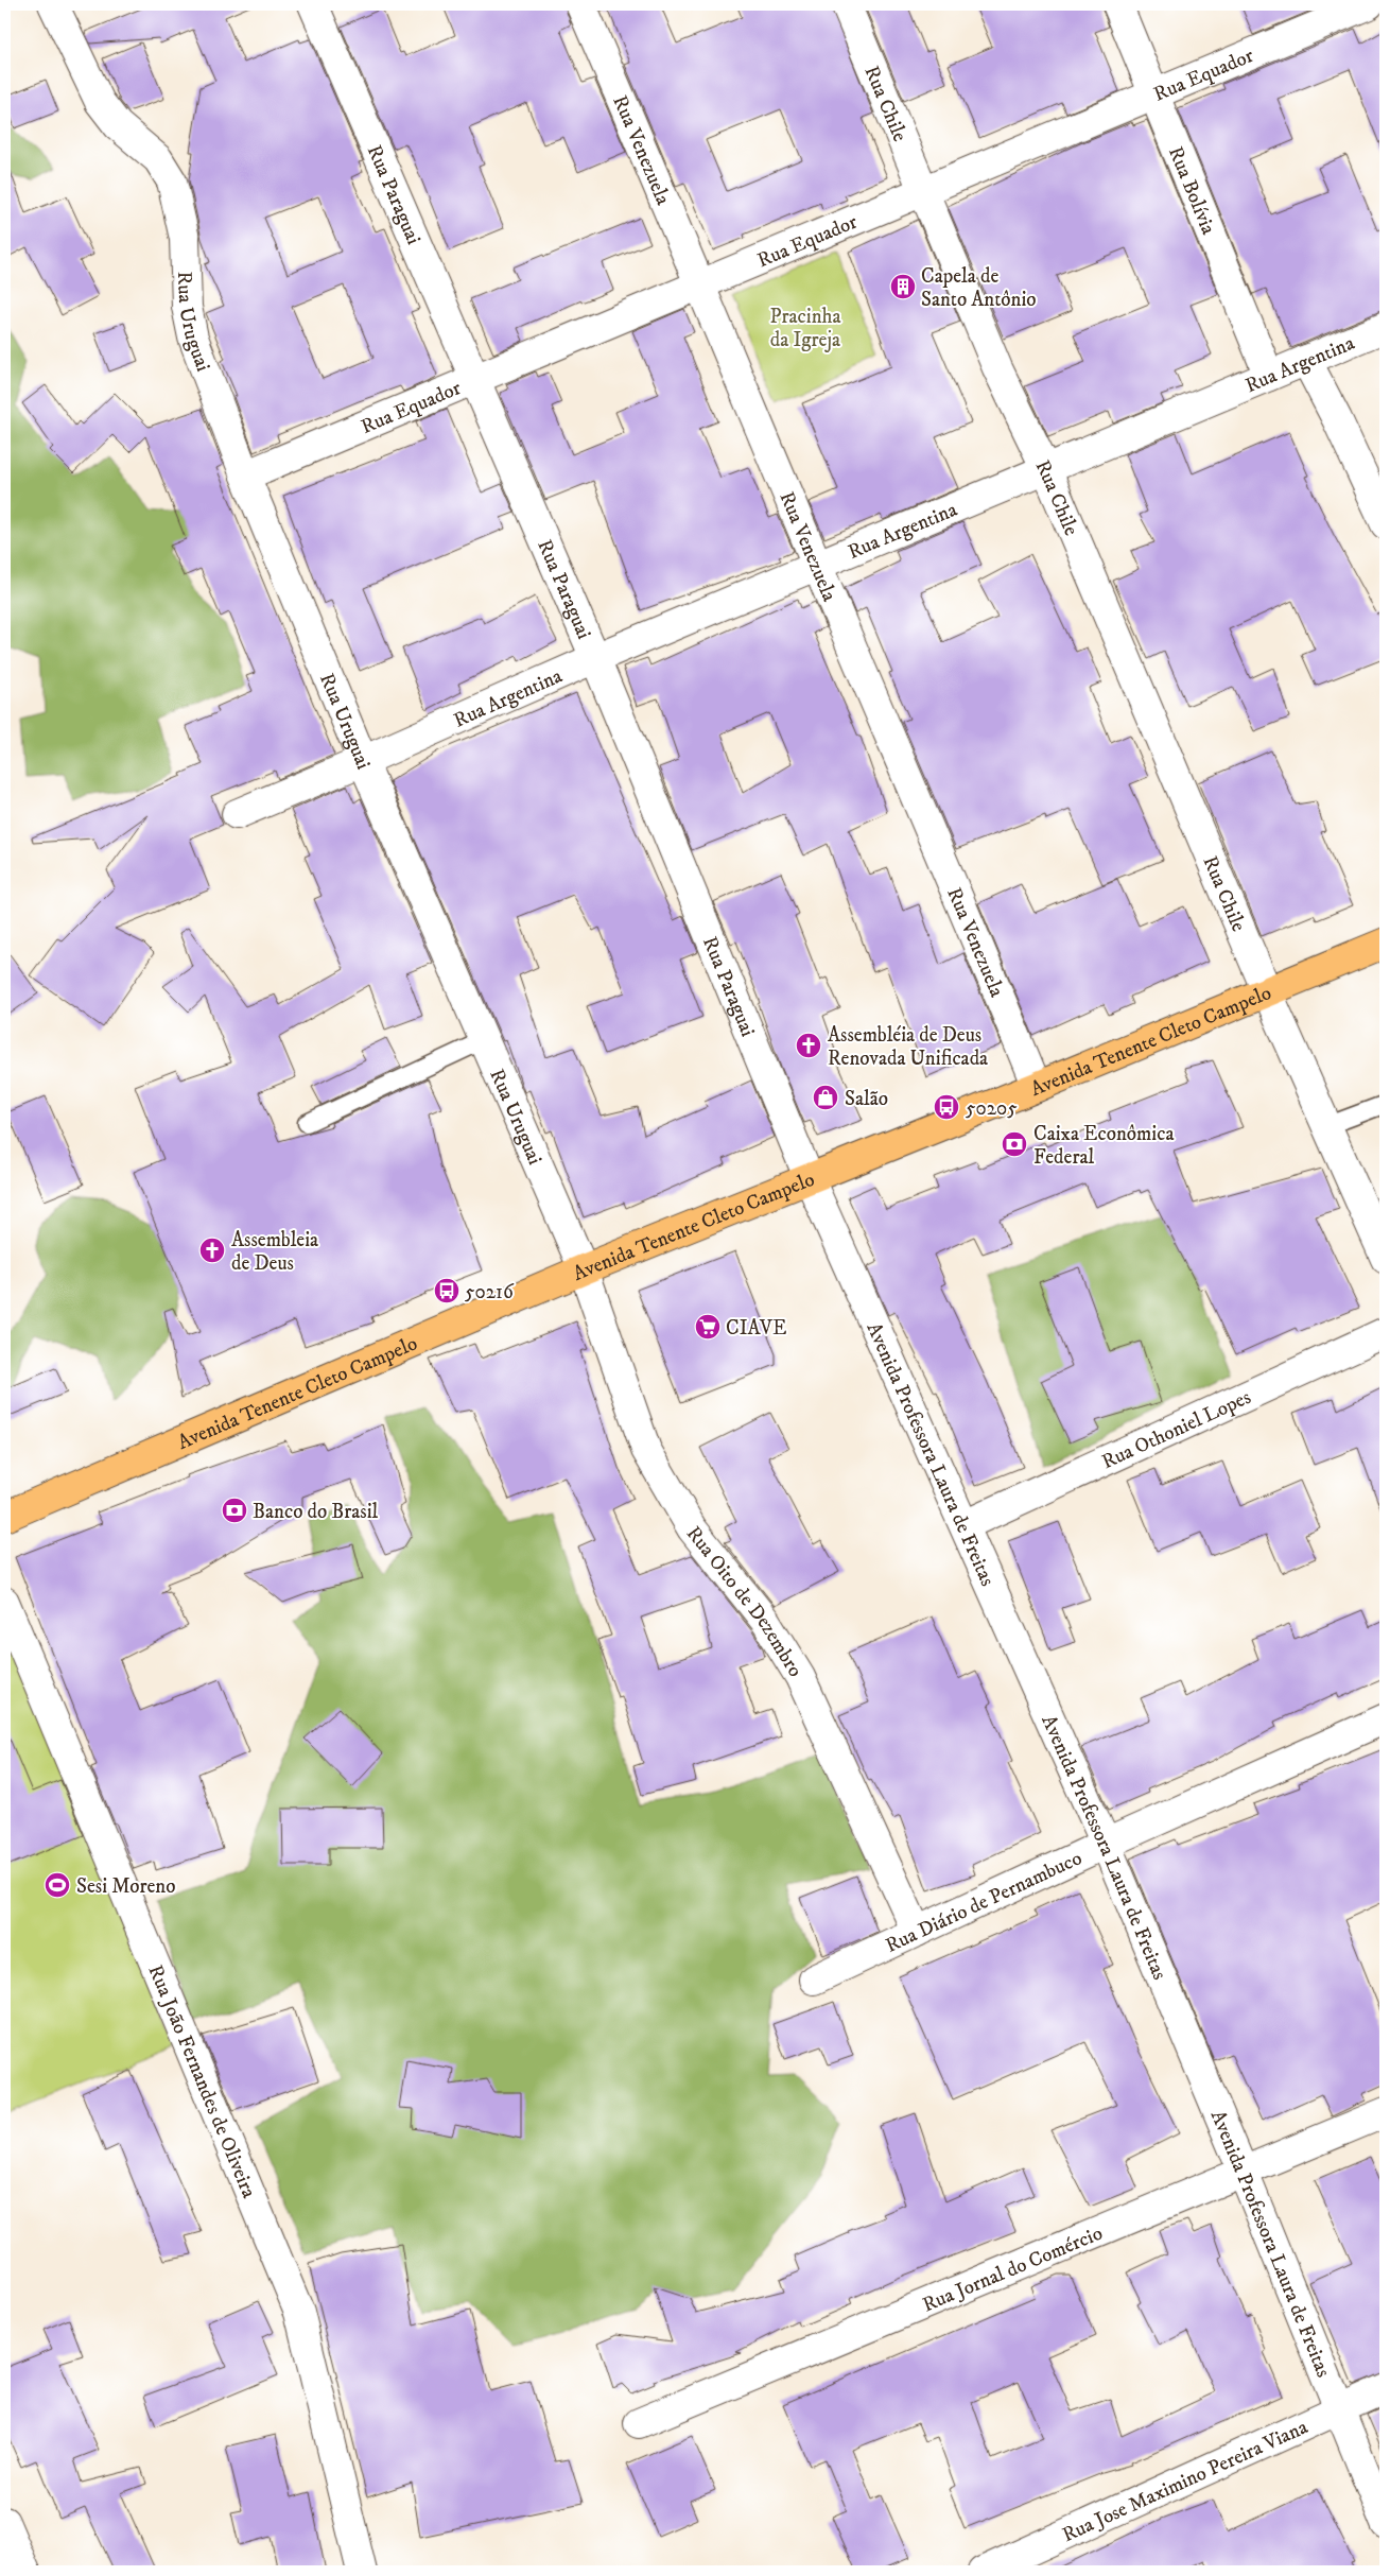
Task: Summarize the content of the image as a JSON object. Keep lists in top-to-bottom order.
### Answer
{
  "streets": {
    "main road": ["Avenida Tenente Cleto Campelo"],
    "street": [
      "Rua Equador",
      "Rua Chile",
      "Rua Venezuela",
      "Rua Bolívia",
      "Rua Paraguai",
      "Rua Uruguai",
      "Rua Argentina",
      "Rua Othoniel Lopes",
      "Avenida Professora Laura de Freitas",
      "Rua Oito de Dezembro",
      "Rua Diário de Pernambuco",
      "Rua João Fernandes de Oliveira",
      "Rua Jornal do Comércio",
      "Rua Jose Maximino Pereira Viana"
    ]
  },
  "crossings": [
    ["Rua Equador", "Rua Chile"],
    ["Rua Equador", "Rua Venezuela"],
    ["Rua Equador", "Rua Bolívia"],
    ["Rua Equador", "Rua Paraguai"],
    ["Rua Equador", "Rua Uruguai"],
    ["Rua Chile", "Rua Argentina"],
    ["Rua Chile", "Avenida Tenente Cleto Campelo"],
    ["Rua Venezuela", "Rua Argentina"],
    ["Rua Venezuela", "Avenida Tenente Cleto Campelo"],
    ["Rua Bolívia", "Rua Argentina"],
    ["Rua Paraguai", "Rua Argentina"],
    ["Rua Paraguai", "Avenida Tenente Cleto Campelo"],
    ["Rua Paraguai", "Avenida Professora Laura de Freitas"],
    ["Rua Uruguai", "Rua Argentina"],
    ["Rua Uruguai", "Avenida Tenente Cleto Campelo"],
    ["Rua Uruguai", "Rua Oito de Dezembro"],
    ["Avenida Tenente Cleto Campelo", "Avenida Professora Laura de Freitas"],
    ["Avenida Tenente Cleto Campelo", "Rua Oito de Dezembro"],
    ["Rua Othoniel Lopes", "Avenida Professora Laura de Freitas"],
    ["Avenida Professora Laura de Freitas", "Rua Diário de Pernambuco"],
    ["Avenida Professora Laura de Freitas", "Rua Jornal do Comércio"],
    ["Avenida Professora Laura de Freitas", "Rua Jose Maximino Pereira Viana"],
    ["Rua Oito de Dezembro", "Rua Diário de Pernambuco"]
  ],
  "parks": ["Pracinha da Igreja"],
  "places": {
    "building": ["Capela de Santo Antônio"],
    "church": ["Assembléia de Deus Renovada Unificada", "Assembleia de Deus"],
    "shop": ["Salão"],
    "bus stop": ["50205", "50216"],
    "bank": ["Caixa Econômica Federal", "Banco do Brasil"],
    "supermarket": ["CIAVE"],
    "sports": ["Sesi Moreno"]
  }
}
